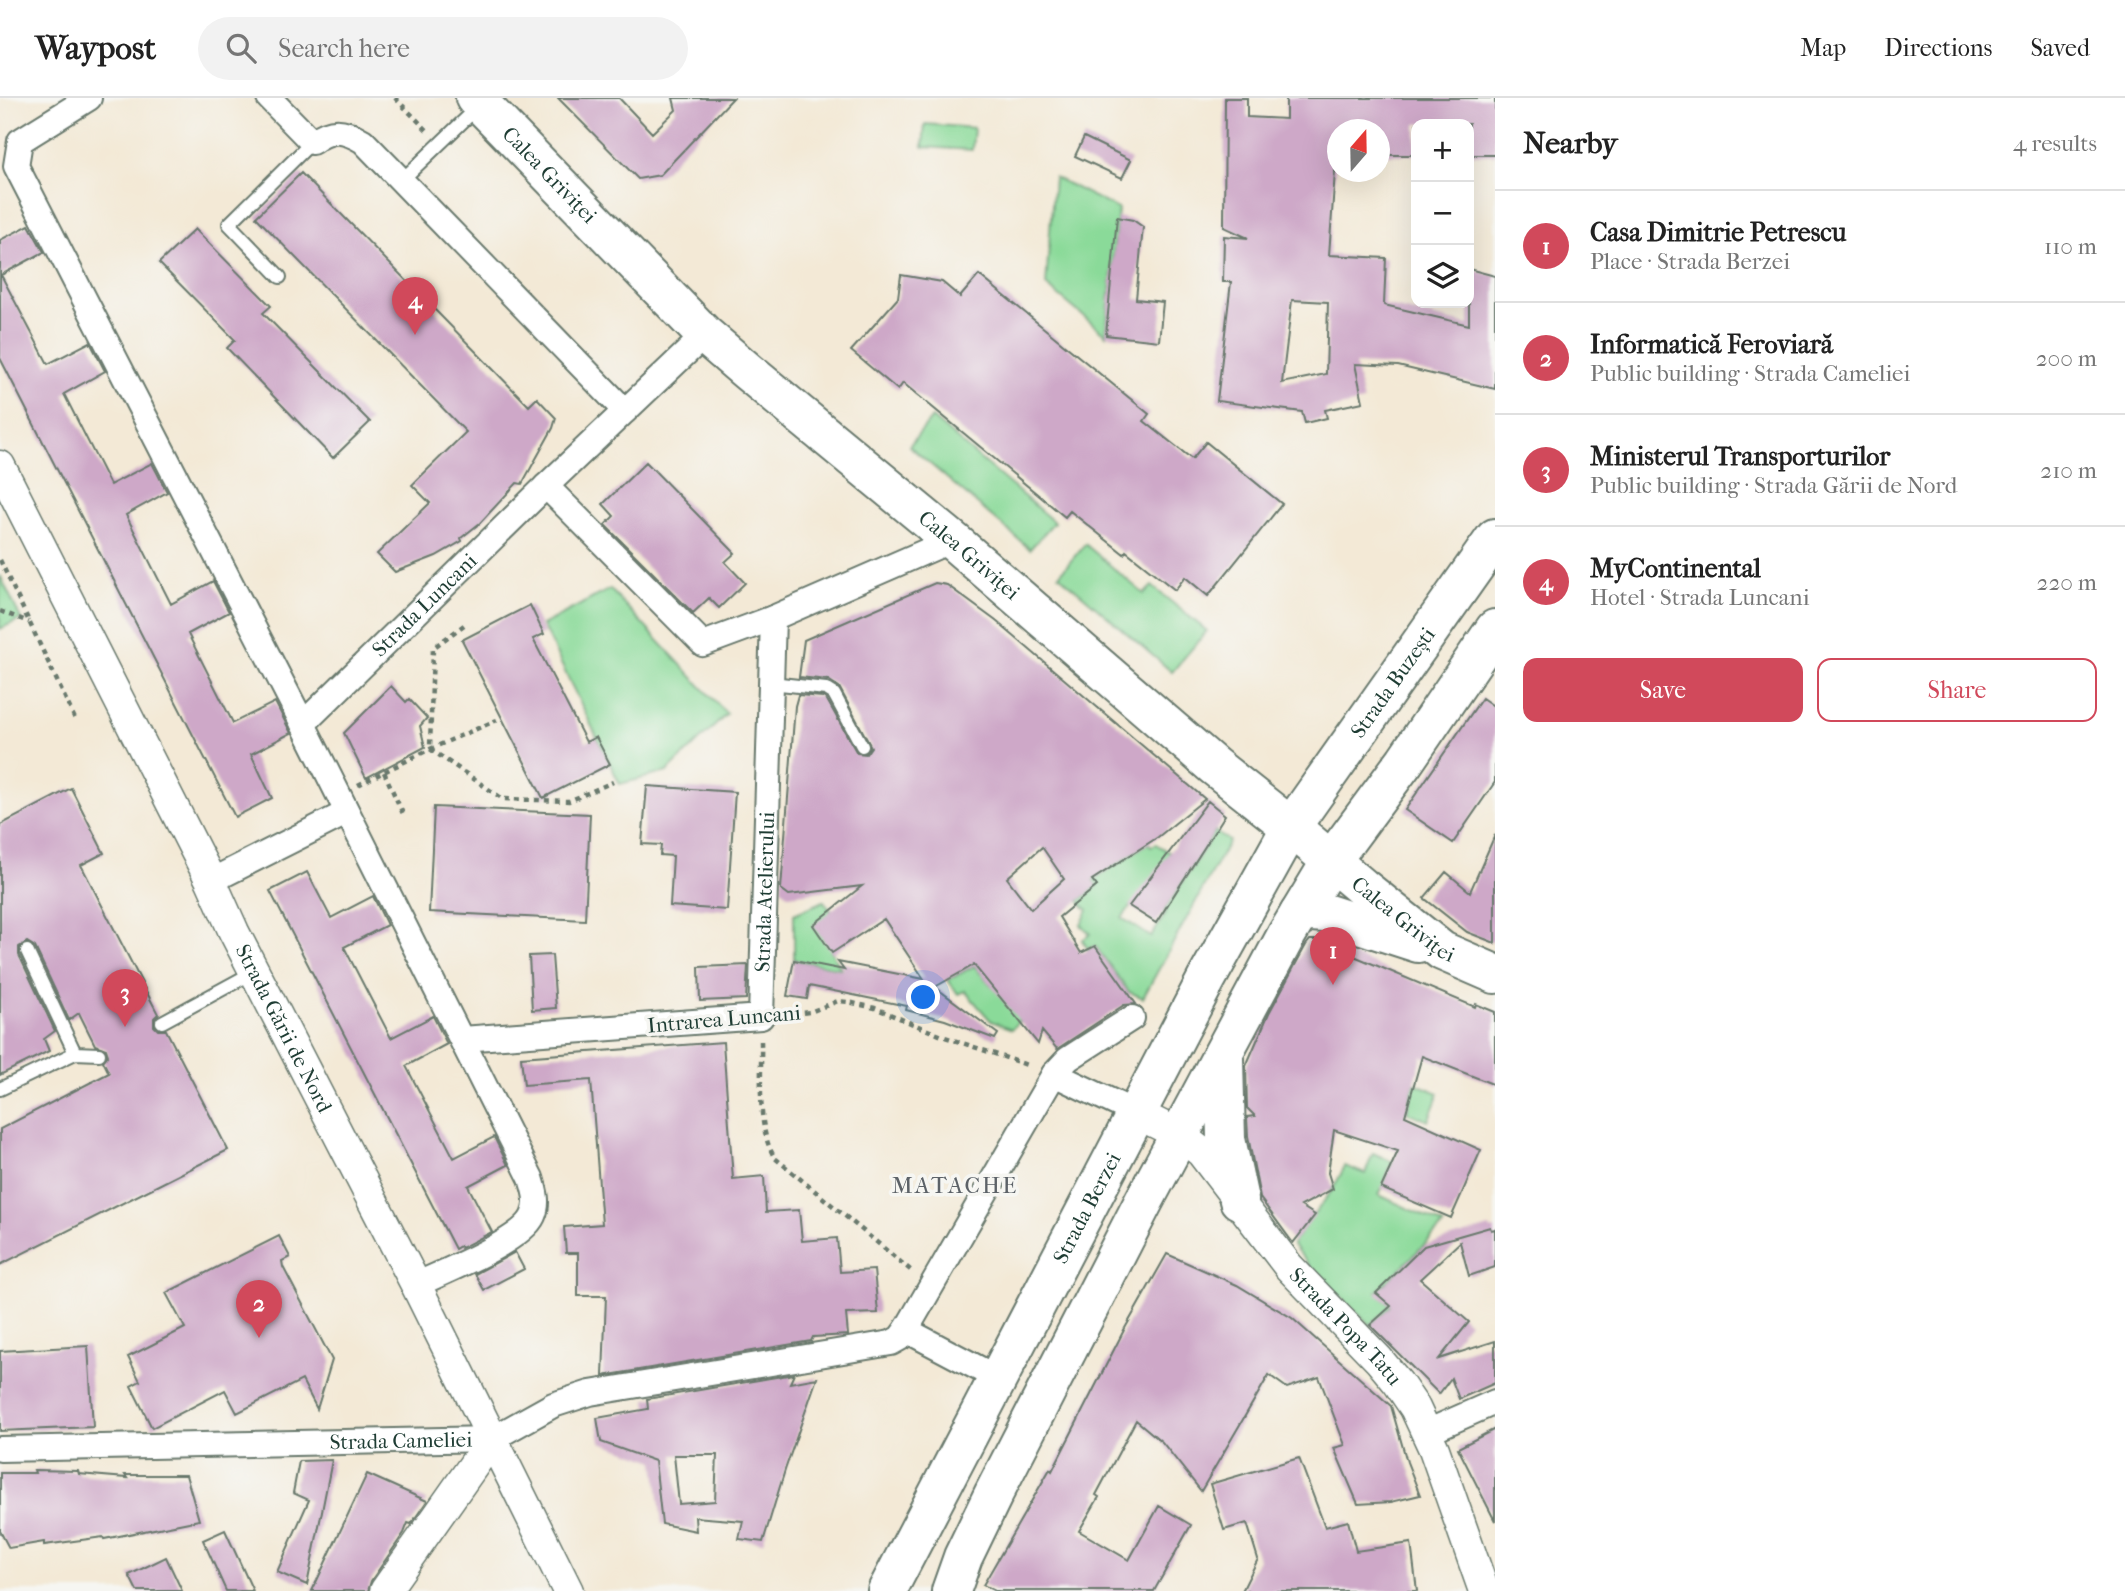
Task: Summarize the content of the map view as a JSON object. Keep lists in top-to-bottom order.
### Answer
{
  "streets": {
    "main road": ["Calea Griviței", "Strada Buzești", "Strada Berzei"],
    "street": [
      "Strada Luncani",
      "Strada Atelierului",
      "Intrarea Luncani",
      "Strada Gării de Nord",
      "Strada Popa Tatu",
      "Strada Cameliei"
    ]
  },
  "crossings": [
    ["Calea Griviței", "Strada Luncani"],
    ["Calea Griviței", "Strada Buzești"],
    ["Calea Griviței", "Strada Berzei"],
    ["Strada Buzești", "Strada Berzei"],
    ["Strada Atelierului", "Intrarea Luncani"],
    ["Strada Gării de Nord", "Strada Cameliei"],
    ["Strada Berzei", "Strada Popa Tatu"]
  ],
  "districts": ["MATACHE"],
  "north": "top",
  "page": {
    "header": "Waypost",
    "search": "Search here",
    "nav": ["Map", "Directions", "Saved"],
    "heading": ["Nearby", "4 results"],
    "map_buttons": ["+", "−"],
    "list": [
      {
        "mark": "1",
        "name": "Casa Dimitrie Petrescu",
        "note": "Place · Strada Berzei",
        "value": "110 m"
      },
      {
        "mark": "2",
        "name": "Informatică Feroviară",
        "note": "Public building · Strada Cameliei",
        "value": "200 m"
      },
      {
        "mark": "3",
        "name": "Ministerul Transporturilor",
        "note": "Public building · Strada Gării de Nord",
        "value": "210 m"
      },
      {
        "mark": "4",
        "name": "MyContinental",
        "note": "Hotel · Strada Luncani",
        "value": "220 m"
      }
    ],
    "pins": [
      "4",
      "1",
      "3",
      "2"
    ],
    "buttons": ["Save", "Share"]
  }
}
